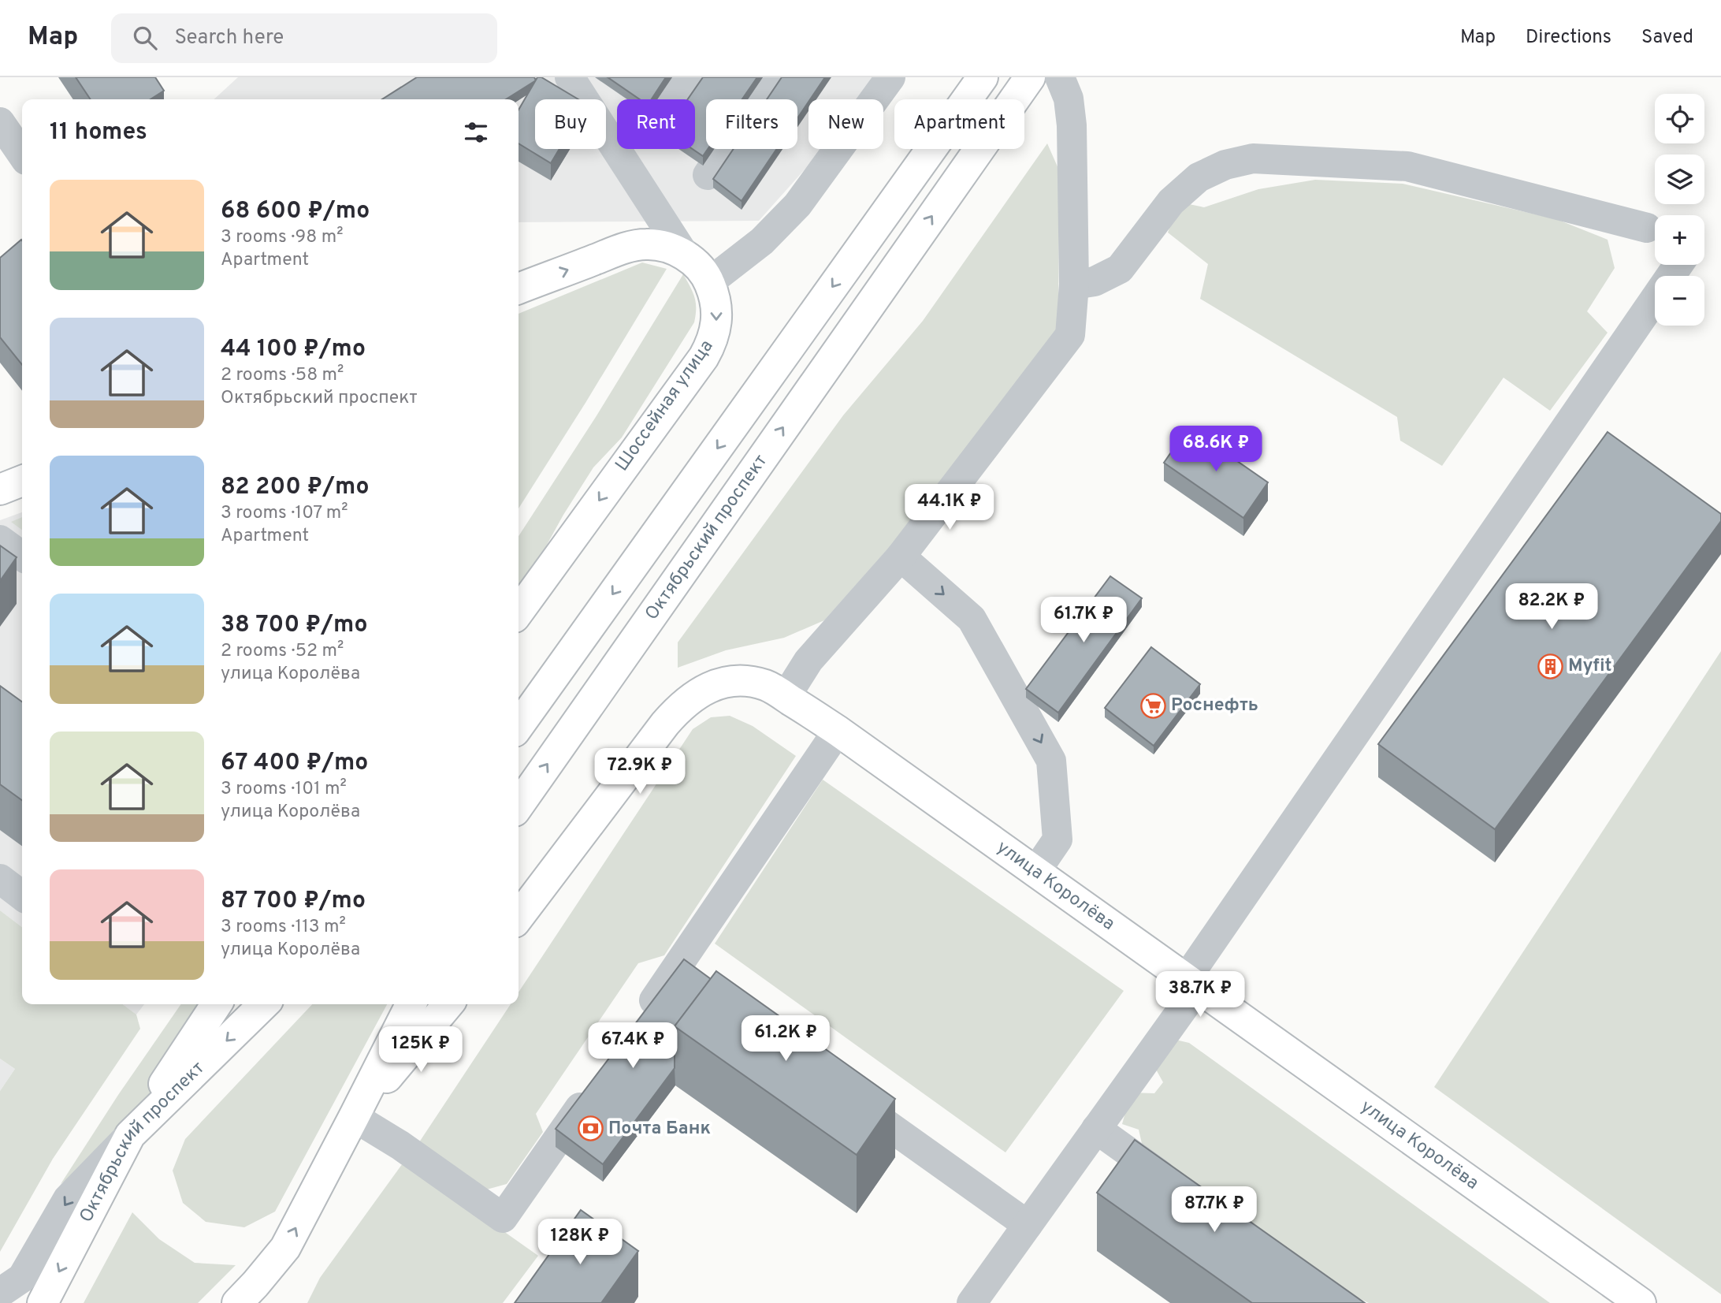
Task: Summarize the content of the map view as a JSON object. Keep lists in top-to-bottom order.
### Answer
{
  "streets": {
    "main road": ["Шоссейная улица", "Октябрьский проспект", "улица Королёва"]
  },
  "places": {
    "building": ["Myfit"],
    "supermarket": ["Роснефть"],
    "bank": ["Почта Банк"]
  },
  "page": {
    "header": "Map",
    "search": "Search here",
    "nav": ["Map", "Directions", "Saved"],
    "map_buttons": ["+", "−"],
    "chip": [
      "Buy",
      "Rent",
      "Filters",
      "New",
      "Apartment"
    ],
    "heading": "11 homes",
    "list": [
      {
        "name": "68 600 ₽/mo",
        "note": "3 rooms · 98 m² · Apartment"
      },
      {
        "name": "44 100 ₽/mo",
        "note": "2 rooms · 58 m² · Октябрьский проспект"
      },
      {
        "name": "82 200 ₽/mo",
        "note": "3 rooms · 107 m² · Apartment"
      },
      {
        "name": "38 700 ₽/mo",
        "note": "2 rooms · 52 m² · улица Королёва"
      },
      {
        "name": "67 400 ₽/mo",
        "note": "3 rooms · 101 m² · улица Королёва"
      },
      {
        "name": "87 700 ₽/mo",
        "note": "3 rooms · 113 m² · улица Королёва"
      }
    ],
    "price": [
      "68.6K ₽",
      "44.1K ₽",
      "82.2K ₽",
      "61.7K ₽",
      "72.9K ₽",
      "38.7K ₽",
      "61.2K ₽",
      "67.4K ₽",
      "125K ₽",
      "87.7K ₽",
      "128K ₽"
    ]
  }
}
